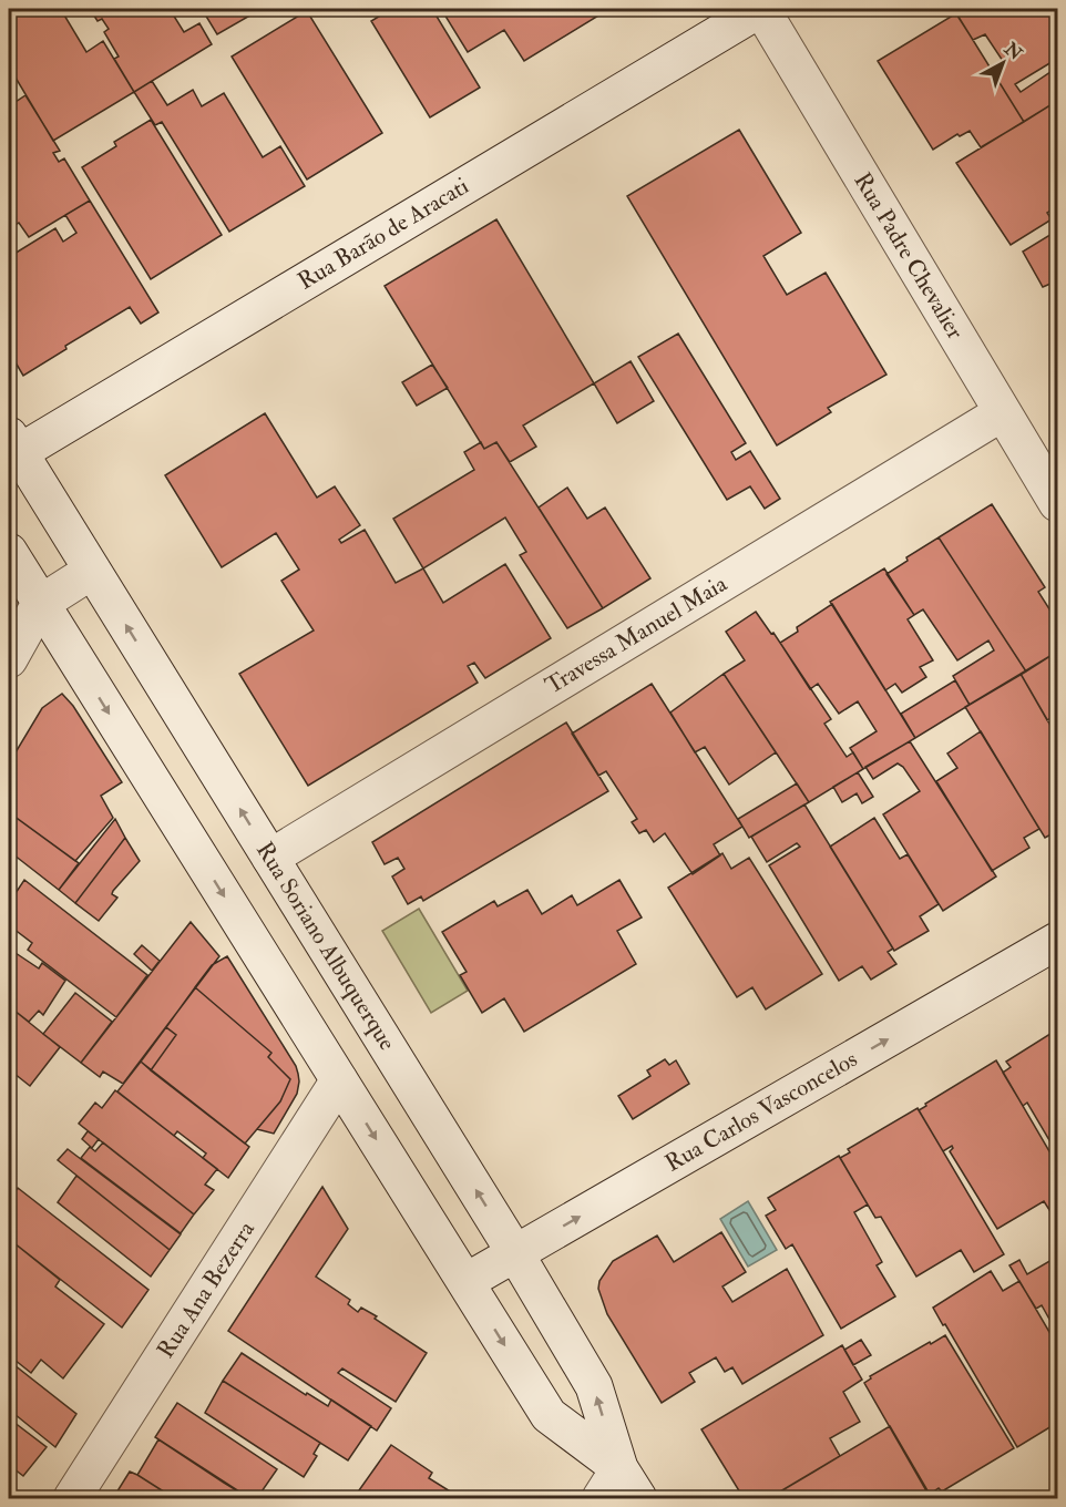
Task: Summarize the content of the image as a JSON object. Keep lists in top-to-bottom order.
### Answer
{
  "streets": {
    "main road": [
      "Rua Barão de Aracati",
      "Rua Padre Chevalier",
      "Travessa Manuel Maia",
      "Rua Soriano Albuquerque",
      "Rua Carlos Vasconcelos",
      "Rua Ana Bezerra"
    ]
  },
  "crossings": [
    ["Rua Barão de Aracati", "Rua Padre Chevalier"],
    ["Rua Barão de Aracati", "Rua Soriano Albuquerque"],
    ["Rua Padre Chevalier", "Travessa Manuel Maia"],
    ["Travessa Manuel Maia", "Rua Soriano Albuquerque"],
    ["Rua Soriano Albuquerque", "Rua Carlos Vasconcelos"],
    ["Rua Soriano Albuquerque", "Rua Ana Bezerra"]
  ],
  "one_way": ["Rua Carlos Vasconcelos"],
  "north": "top right"
}
